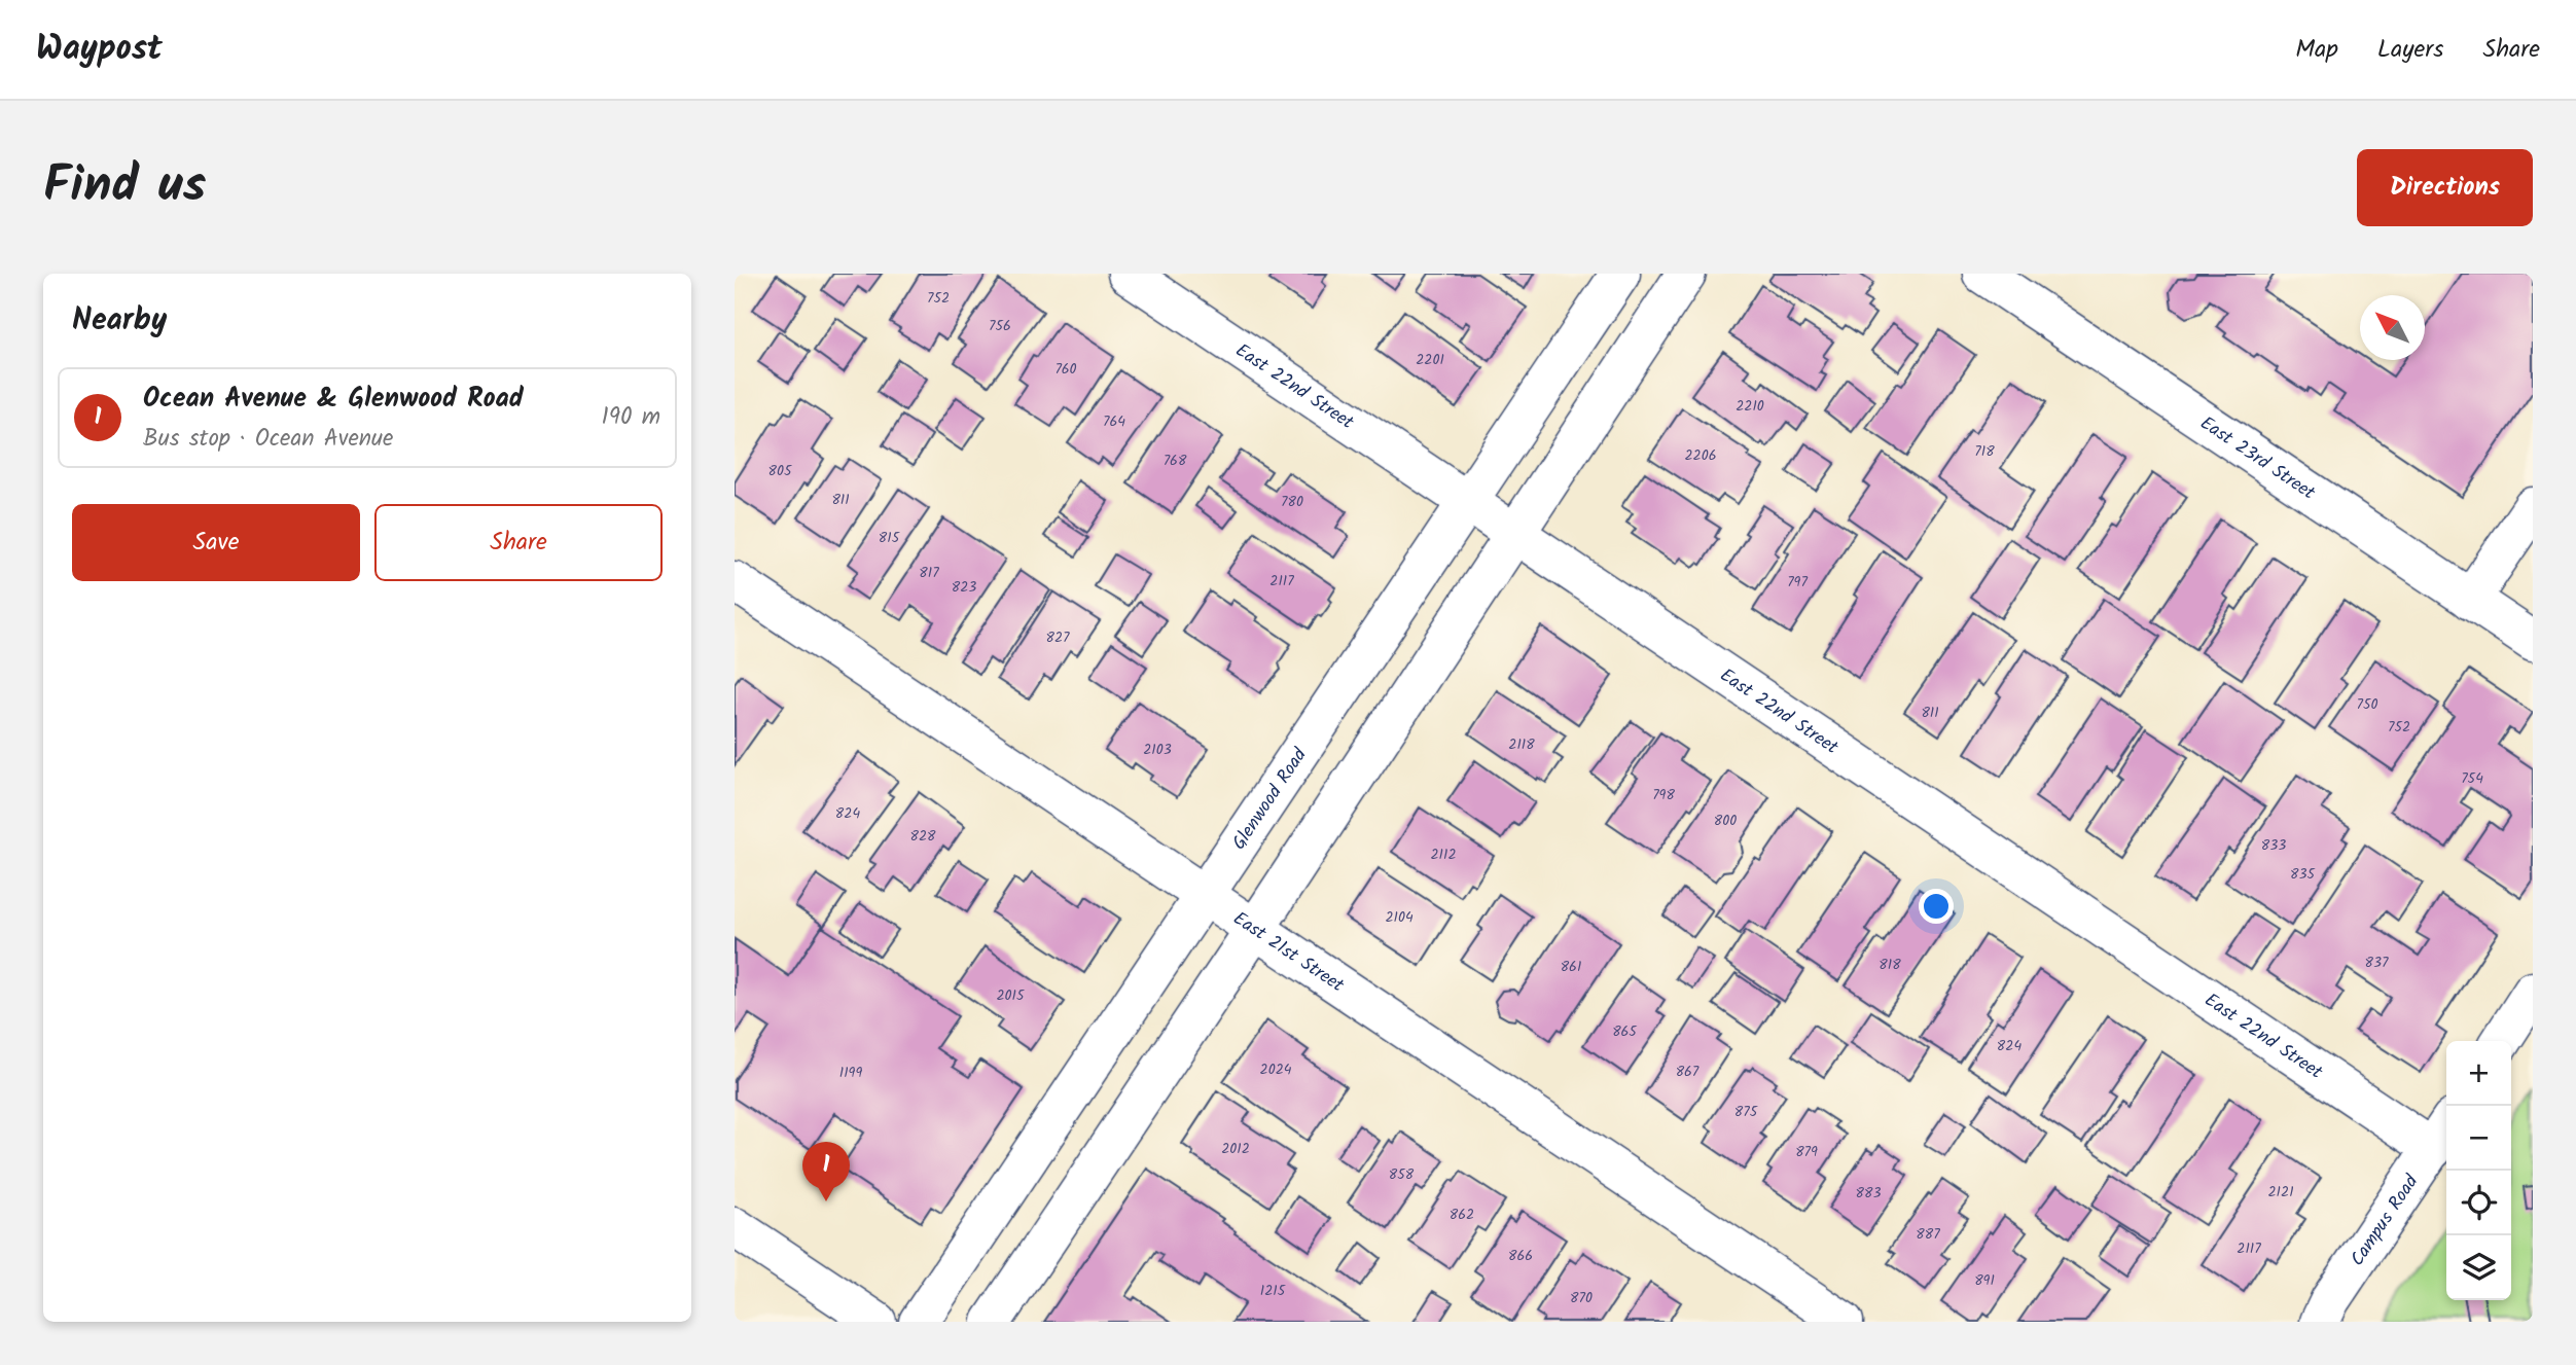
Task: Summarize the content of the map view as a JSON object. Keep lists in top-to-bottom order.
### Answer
{
  "streets": {
    "street": [
      "East 22nd Street",
      "East 23rd Street",
      "Glenwood Road",
      "East 21st Street",
      "Campus Road"
    ]
  },
  "crossings": [
    ["East 22nd Street", "Glenwood Road"],
    ["East 22nd Street", "Campus Road"],
    ["Glenwood Road", "East 21st Street"]
  ],
  "house_numbers": [
    "752",
    "756",
    "2201",
    "760",
    "2210",
    "764",
    "718",
    "2206",
    "768",
    "805",
    "811",
    "780",
    "815",
    "817",
    "2117",
    "797",
    "823",
    "827",
    "750",
    "811",
    "752",
    "2118",
    "2103",
    "754",
    "798",
    "824",
    "800",
    "828",
    "833",
    "2112",
    "835",
    "2104",
    "837",
    "818",
    "861",
    "2015",
    "865",
    "824",
    "2024",
    "867",
    "1199",
    "875",
    "2012",
    "879",
    "858",
    "2121",
    "883",
    "862",
    "887",
    "2117",
    "866",
    "891",
    "1215",
    "870"
  ],
  "north": "top left",
  "page": {
    "header": "Waypost",
    "nav": ["Map", "Layers", "Share"],
    "title": "Find us",
    "buttons": [
      "Directions",
      ["Save", "Share"]
    ],
    "heading": "Nearby",
    "list": [
      {
        "mark": "1",
        "name": "Ocean Avenue & Glenwood Road",
        "note": "Bus stop · Ocean Avenue",
        "value": "190 m"
      }
    ],
    "map_buttons": ["+", "−"],
    "pins": "1"
  }
}
